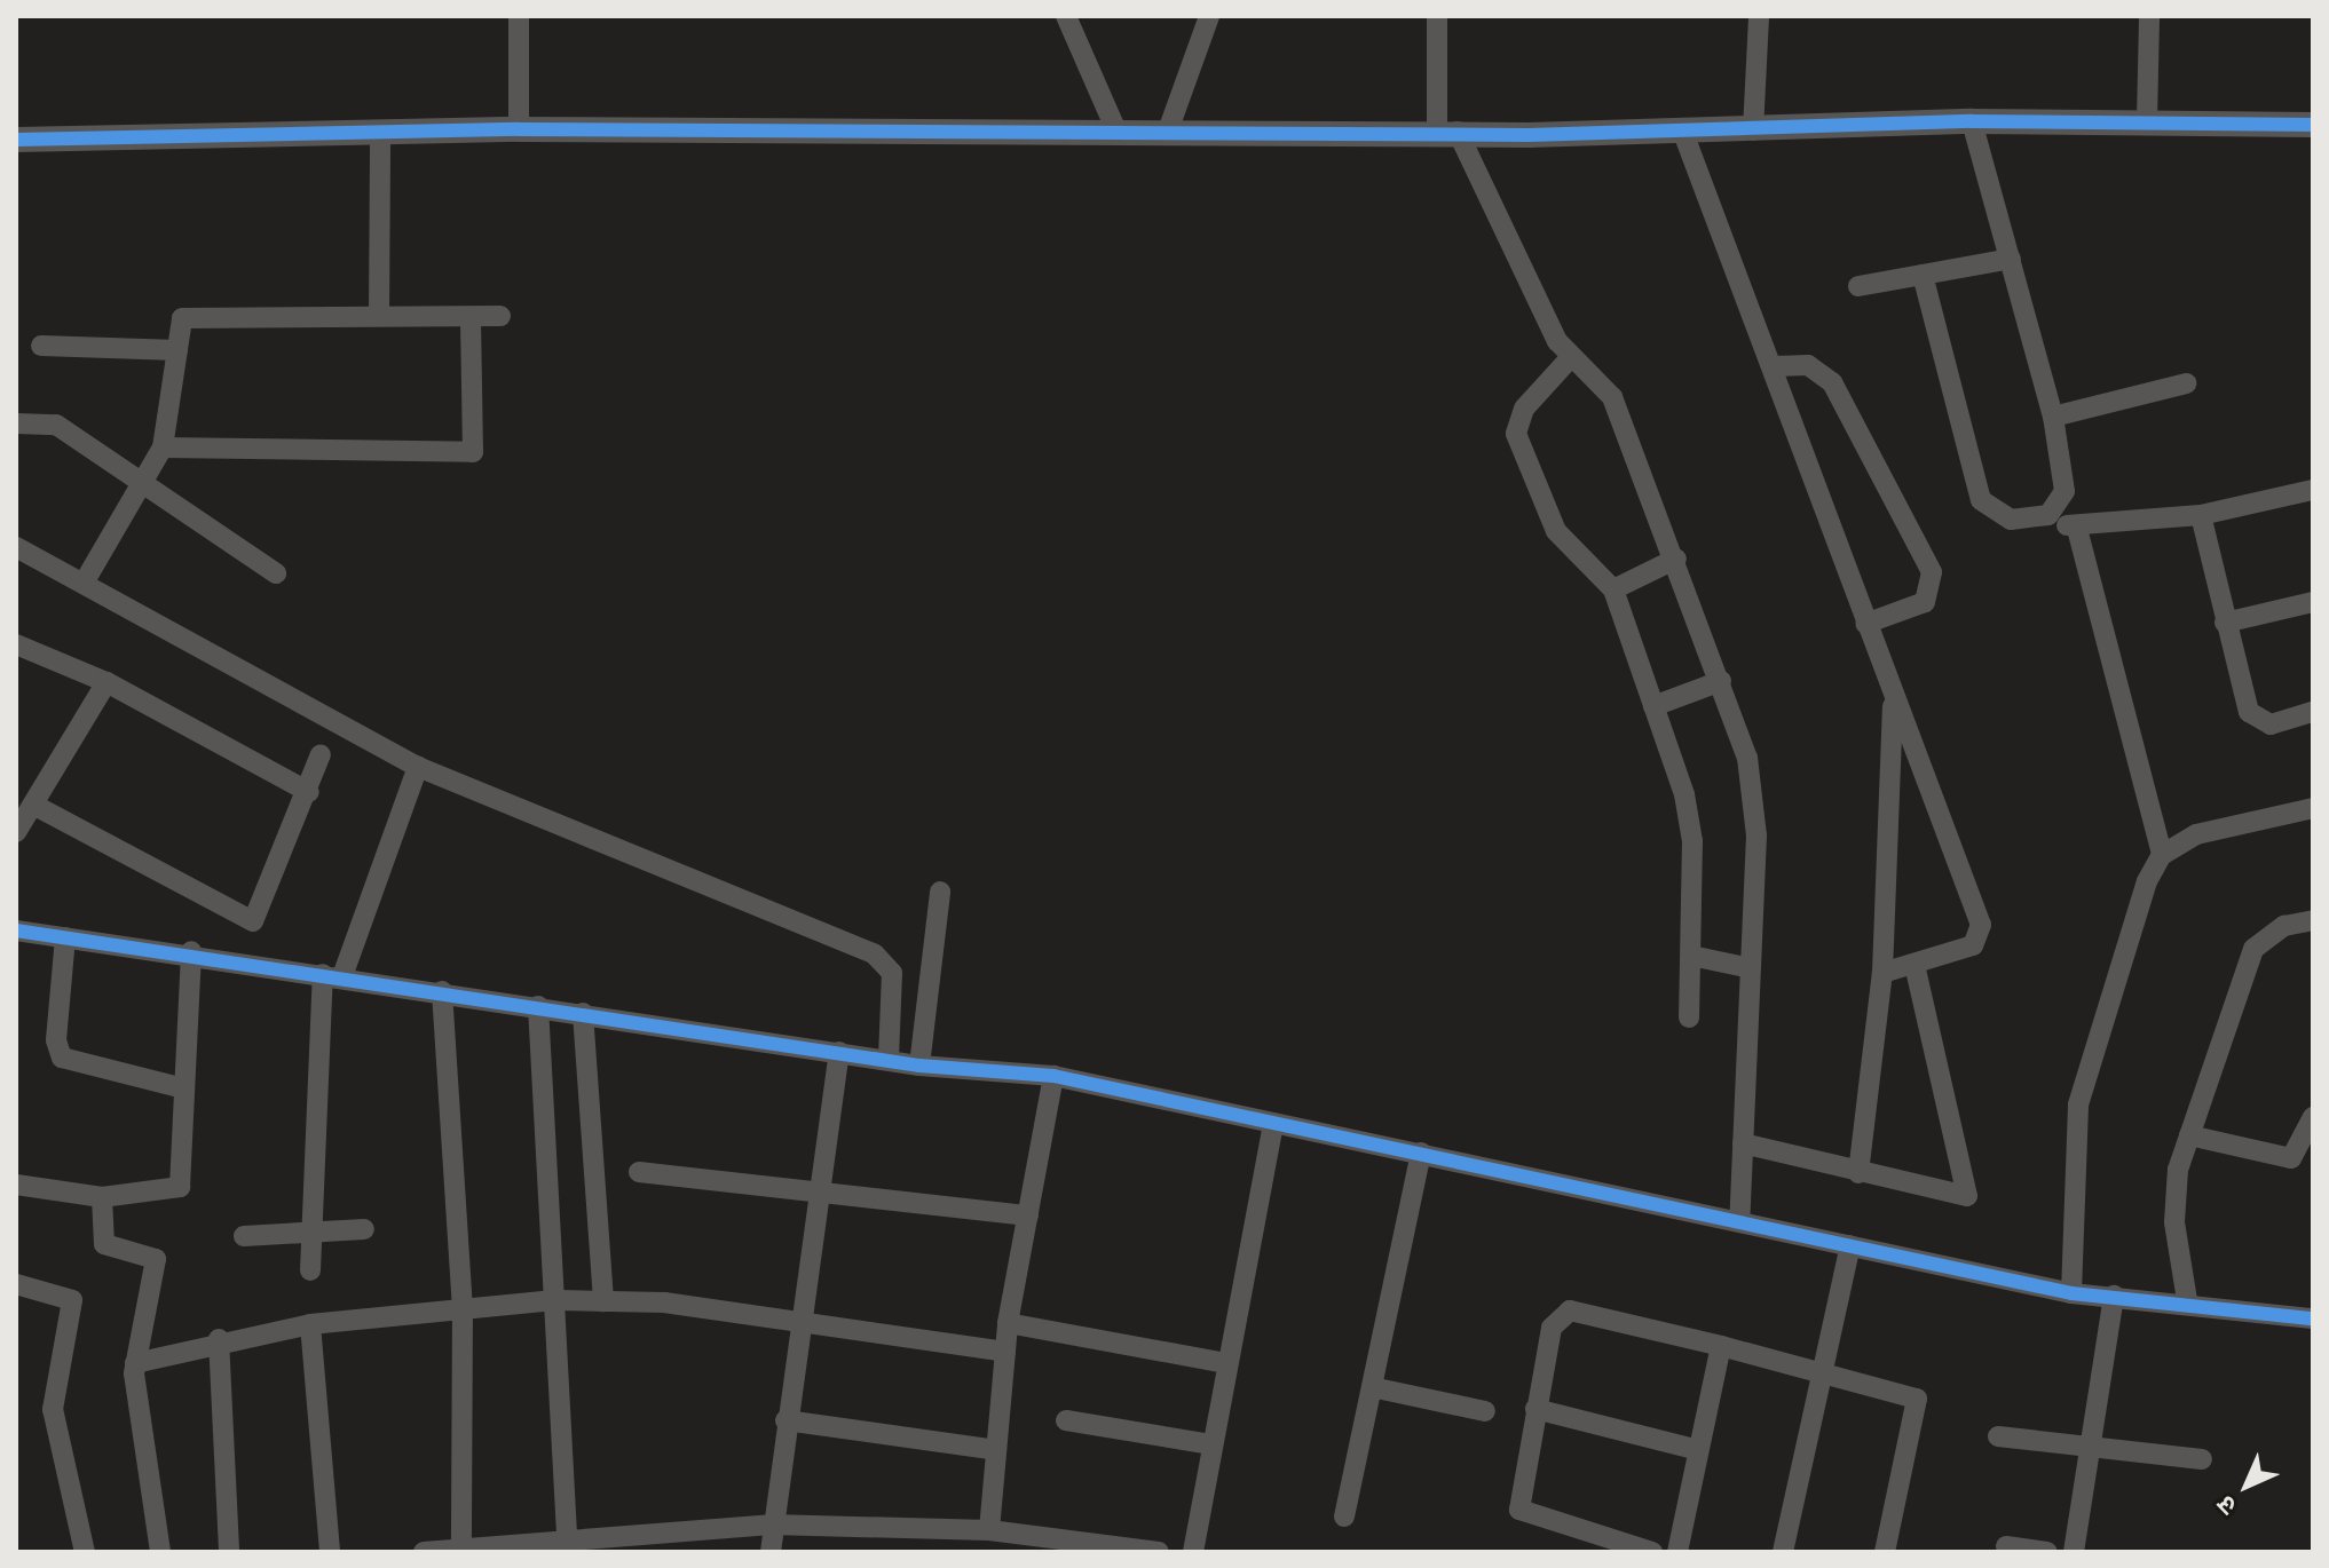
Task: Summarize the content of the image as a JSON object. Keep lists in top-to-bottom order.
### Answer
{
  "north": "bottom left"
}
